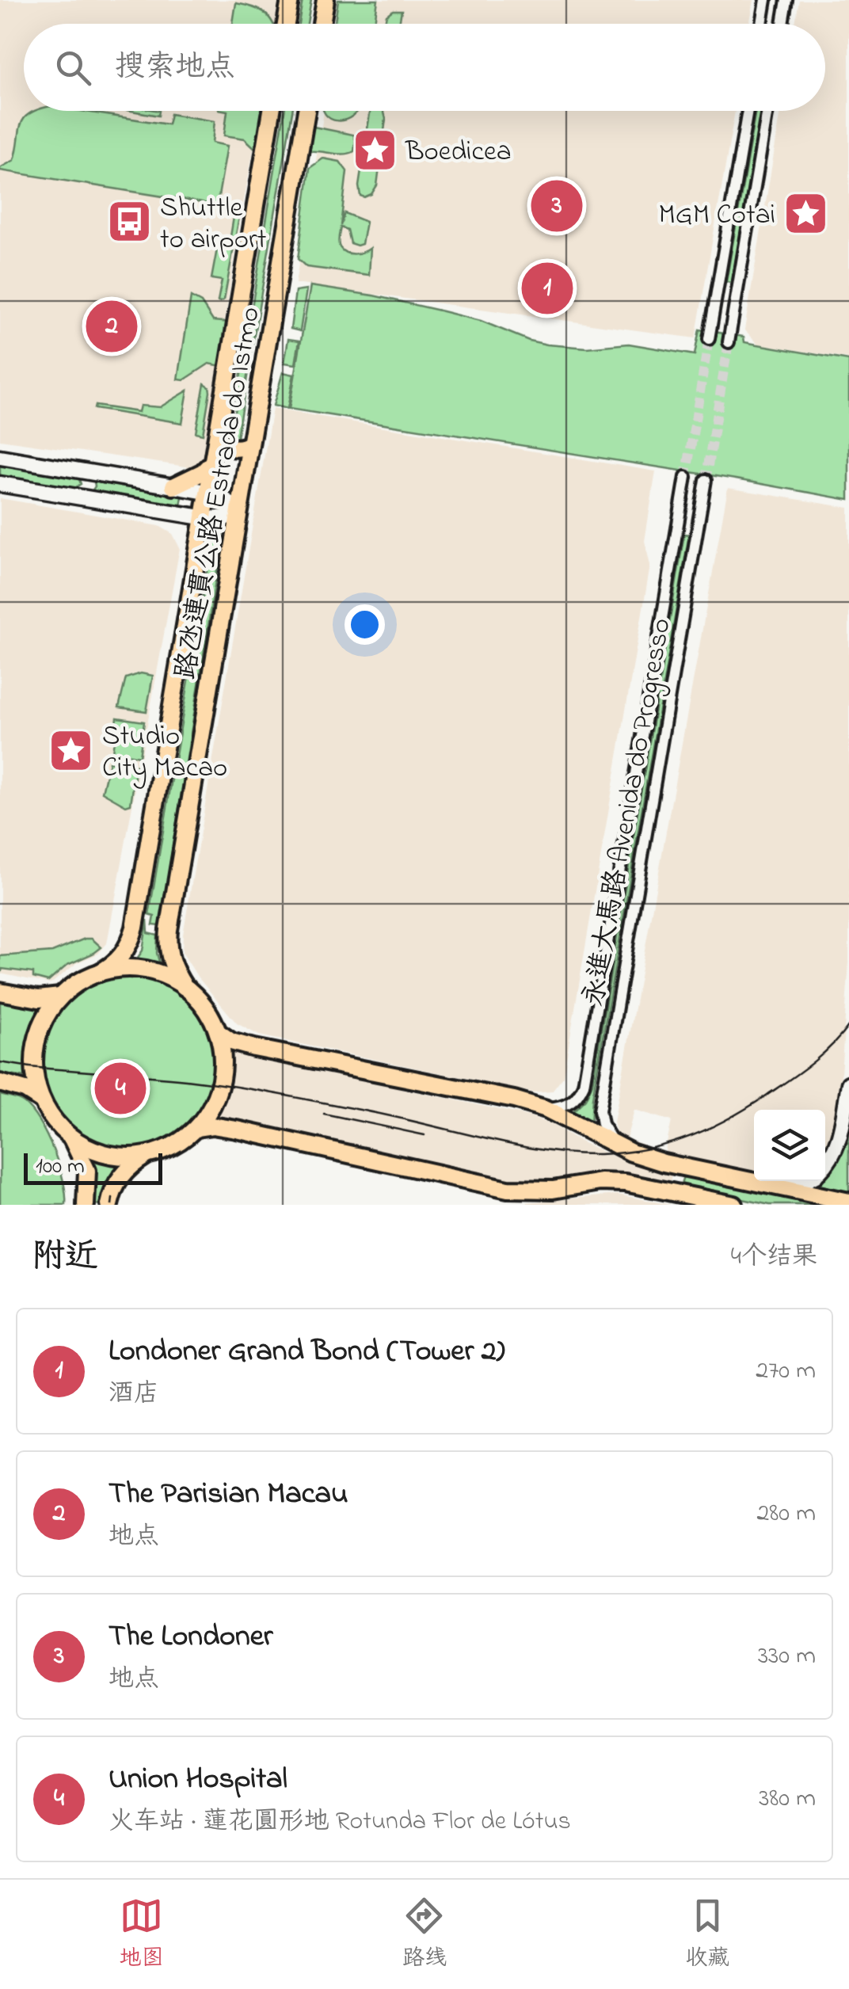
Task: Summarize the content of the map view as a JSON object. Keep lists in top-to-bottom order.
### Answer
{
  "streets": {
    "main road": ["路氹連貫公路 Estrada do Istmo"],
    "street": ["永進大馬路 Avenida do Progresso"]
  },
  "places": {
    "place": ["Boedicea", "MGM Cotai", "Studio City Macao"],
    "bus stop": ["Shuttle to airport"]
  },
  "scale_bar": "100 m",
  "page": {
    "search": "搜索地点",
    "pins": [
      "3",
      "1",
      "2",
      "4"
    ],
    "scale": "100 m",
    "heading": ["附近", "4个结果"],
    "list": [
      {
        "mark": "1",
        "name": "Londoner Grand Bond (Tower 2)",
        "note": "酒店",
        "value": "270 m"
      },
      {
        "mark": "2",
        "name": "The Parisian Macau",
        "note": "地点",
        "value": "280 m"
      },
      {
        "mark": "3",
        "name": "The Londoner",
        "note": "地点",
        "value": "330 m"
      },
      {
        "mark": "4",
        "name": "Union Hospital",
        "note": "火车站 · 蓮花圓形地 Rotunda Flor de Lótus",
        "value": "380 m"
      }
    ],
    "nav": ["地图", "路线", "收藏"]
  }
}
